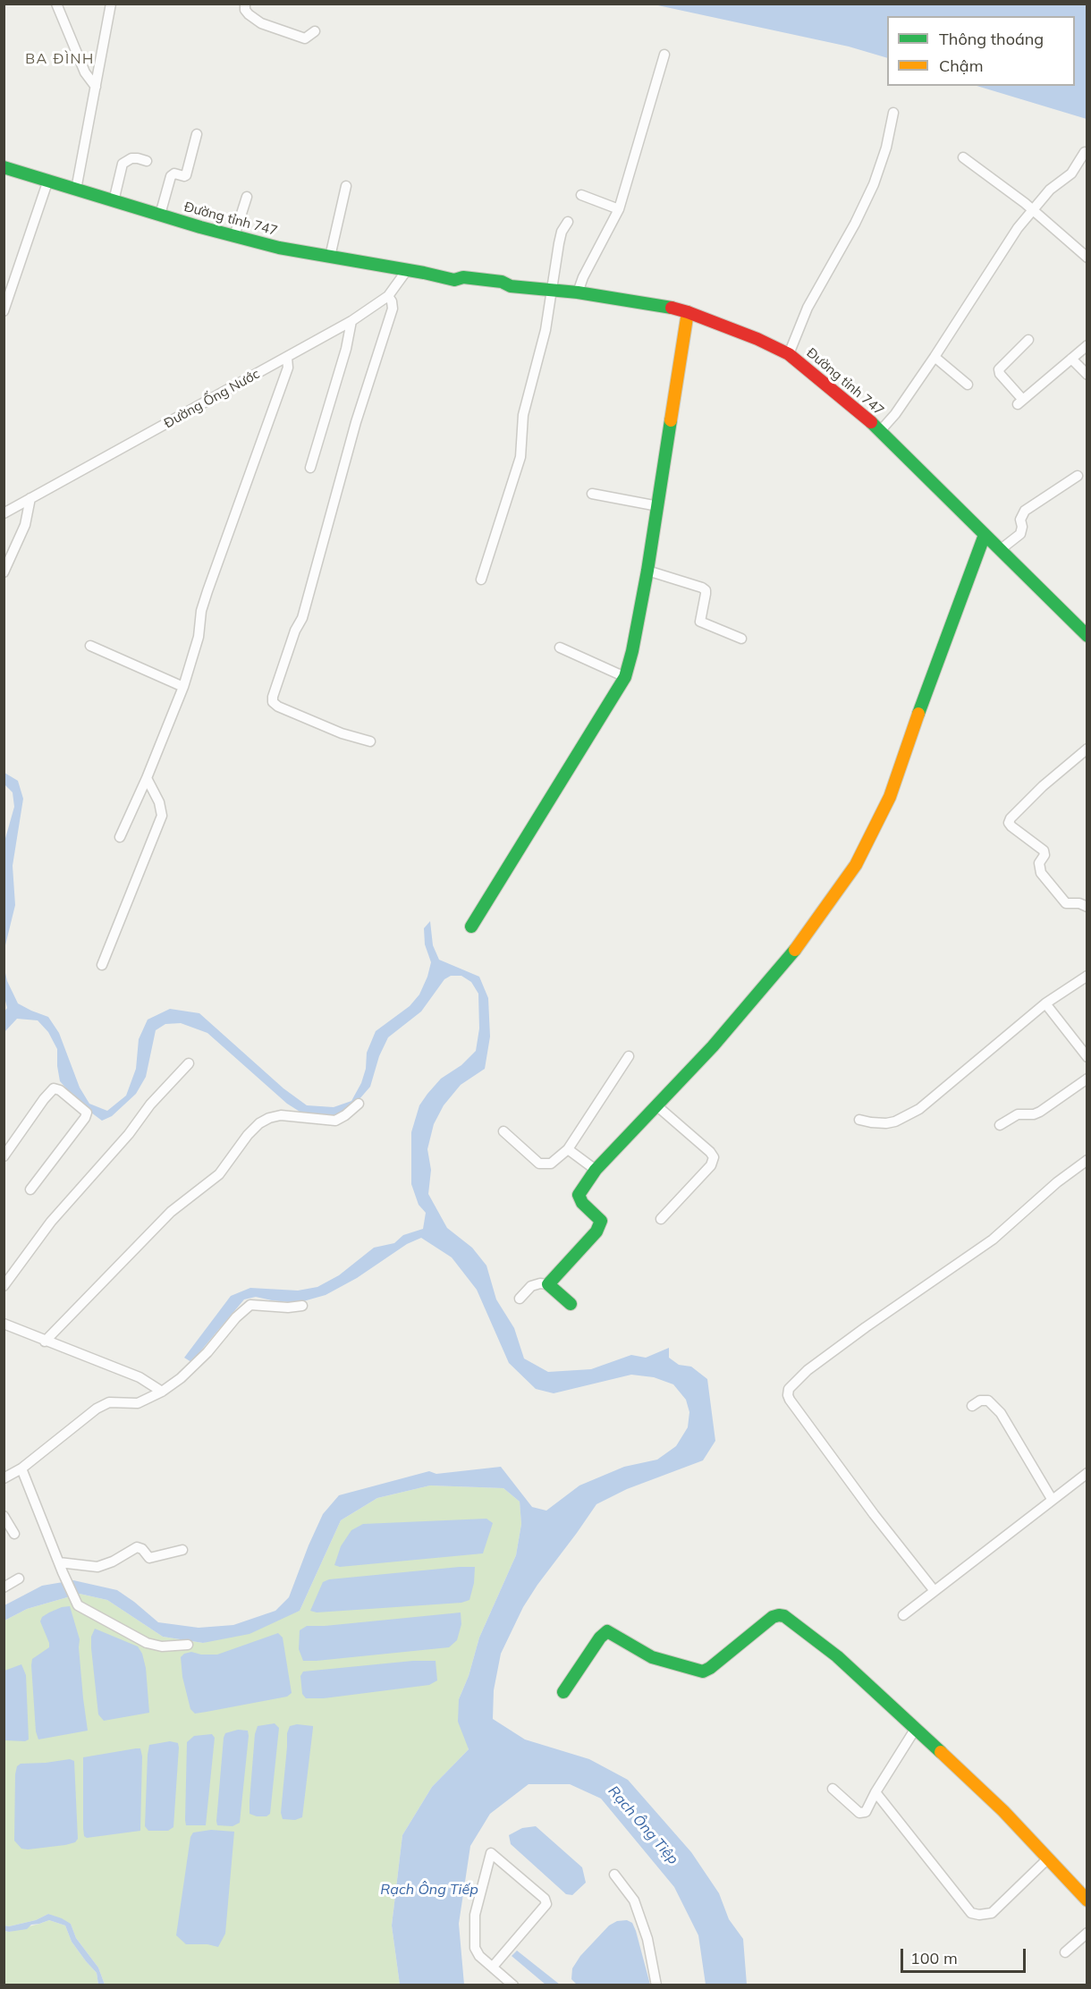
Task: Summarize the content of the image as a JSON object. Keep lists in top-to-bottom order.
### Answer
{
  "streets": {
    "street": ["Đường tỉnh 747", "Đường Ống Nước"]
  },
  "crossings": [
    ["Đường tỉnh 747", "Đường Ống Nước"]
  ],
  "districts": ["BA ĐÌNH"],
  "water": ["Rạch Ông Tiệp", "Rạch Ông Tiếp"],
  "legend": ["Thông thoáng", "Chậm"],
  "scale_bar": "100 m"
}
